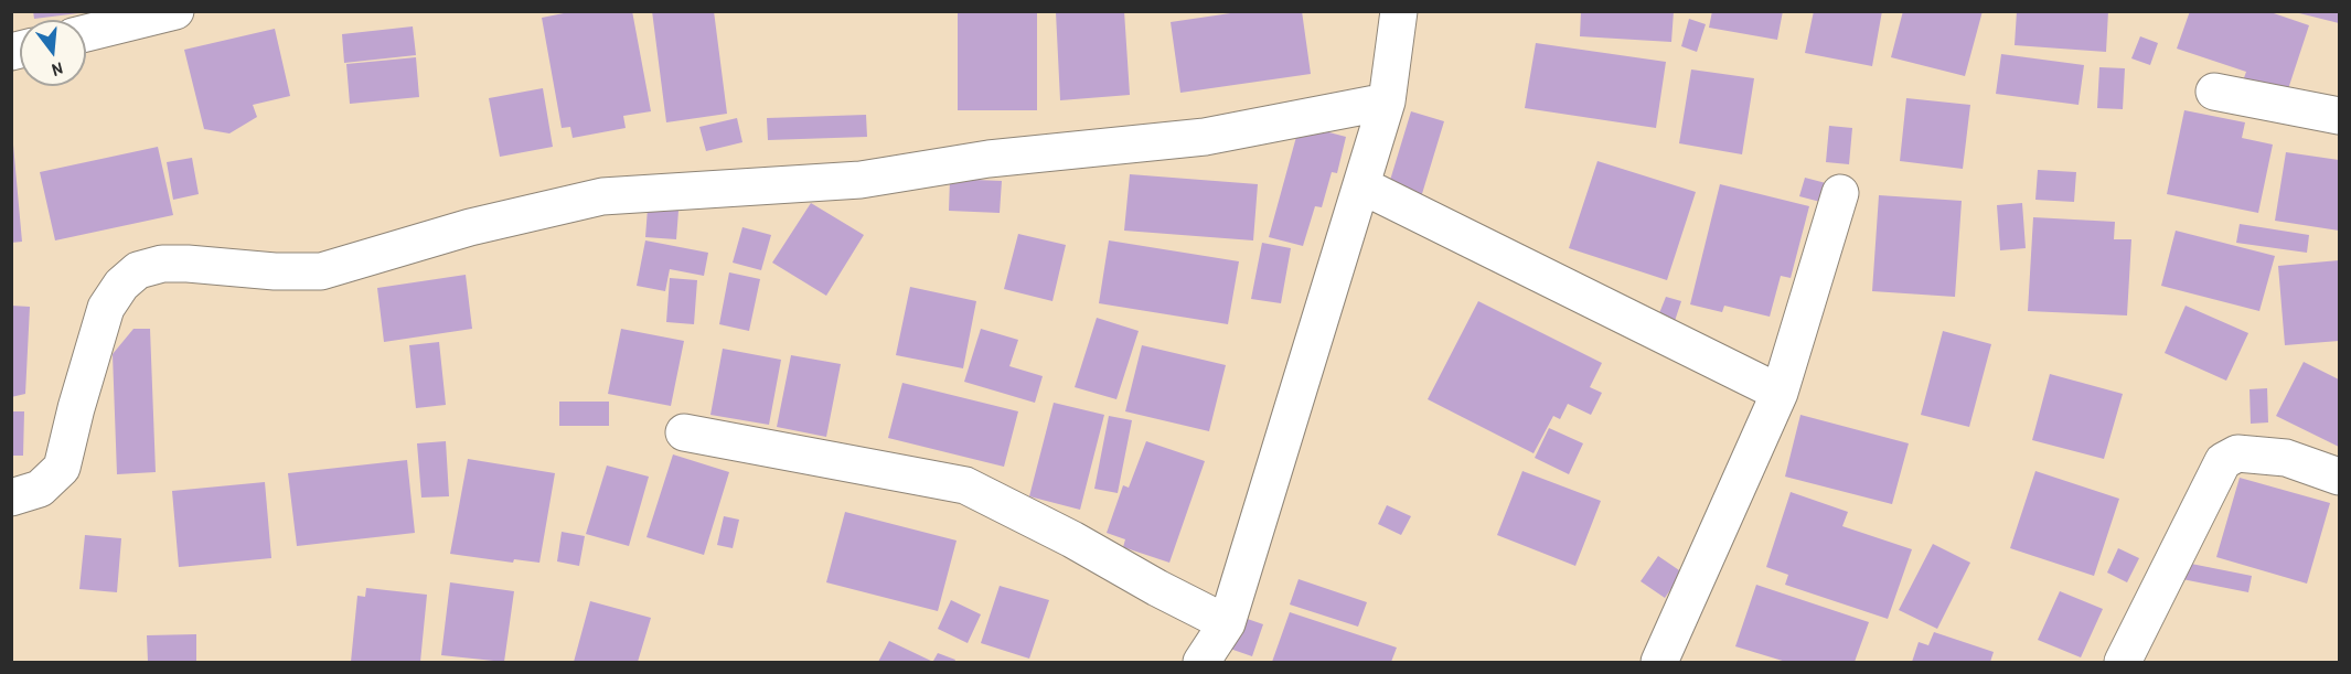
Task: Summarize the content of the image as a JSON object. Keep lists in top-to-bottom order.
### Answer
{
  "north": "bottom"
}
